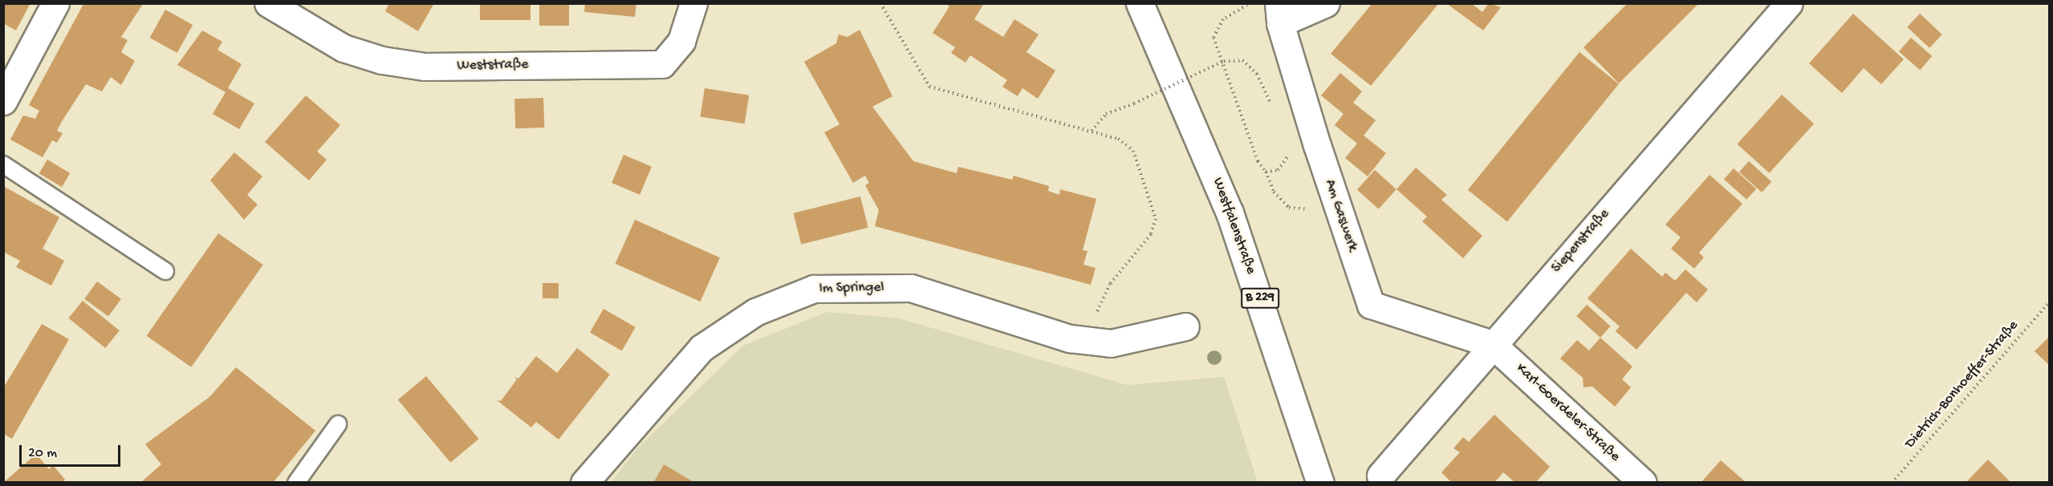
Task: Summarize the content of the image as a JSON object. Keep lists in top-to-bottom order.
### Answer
{
  "streets": {
    "street": [
      "Weststraße",
      "Am Gaswerk",
      "Westfalenstraße",
      "Siepenstraße",
      "Im Springel",
      "B 229",
      "Karl-Goerdeler-Straße"
    ],
    "path": ["Dietrich-Bonhoeffer-Straße"]
  },
  "crossings": [
    ["Am Gaswerk", "Siepenstraße"],
    ["Am Gaswerk", "Karl-Goerdeler-Straße"],
    ["Siepenstraße", "Karl-Goerdeler-Straße"]
  ],
  "scale_bar": "20 m"
}
